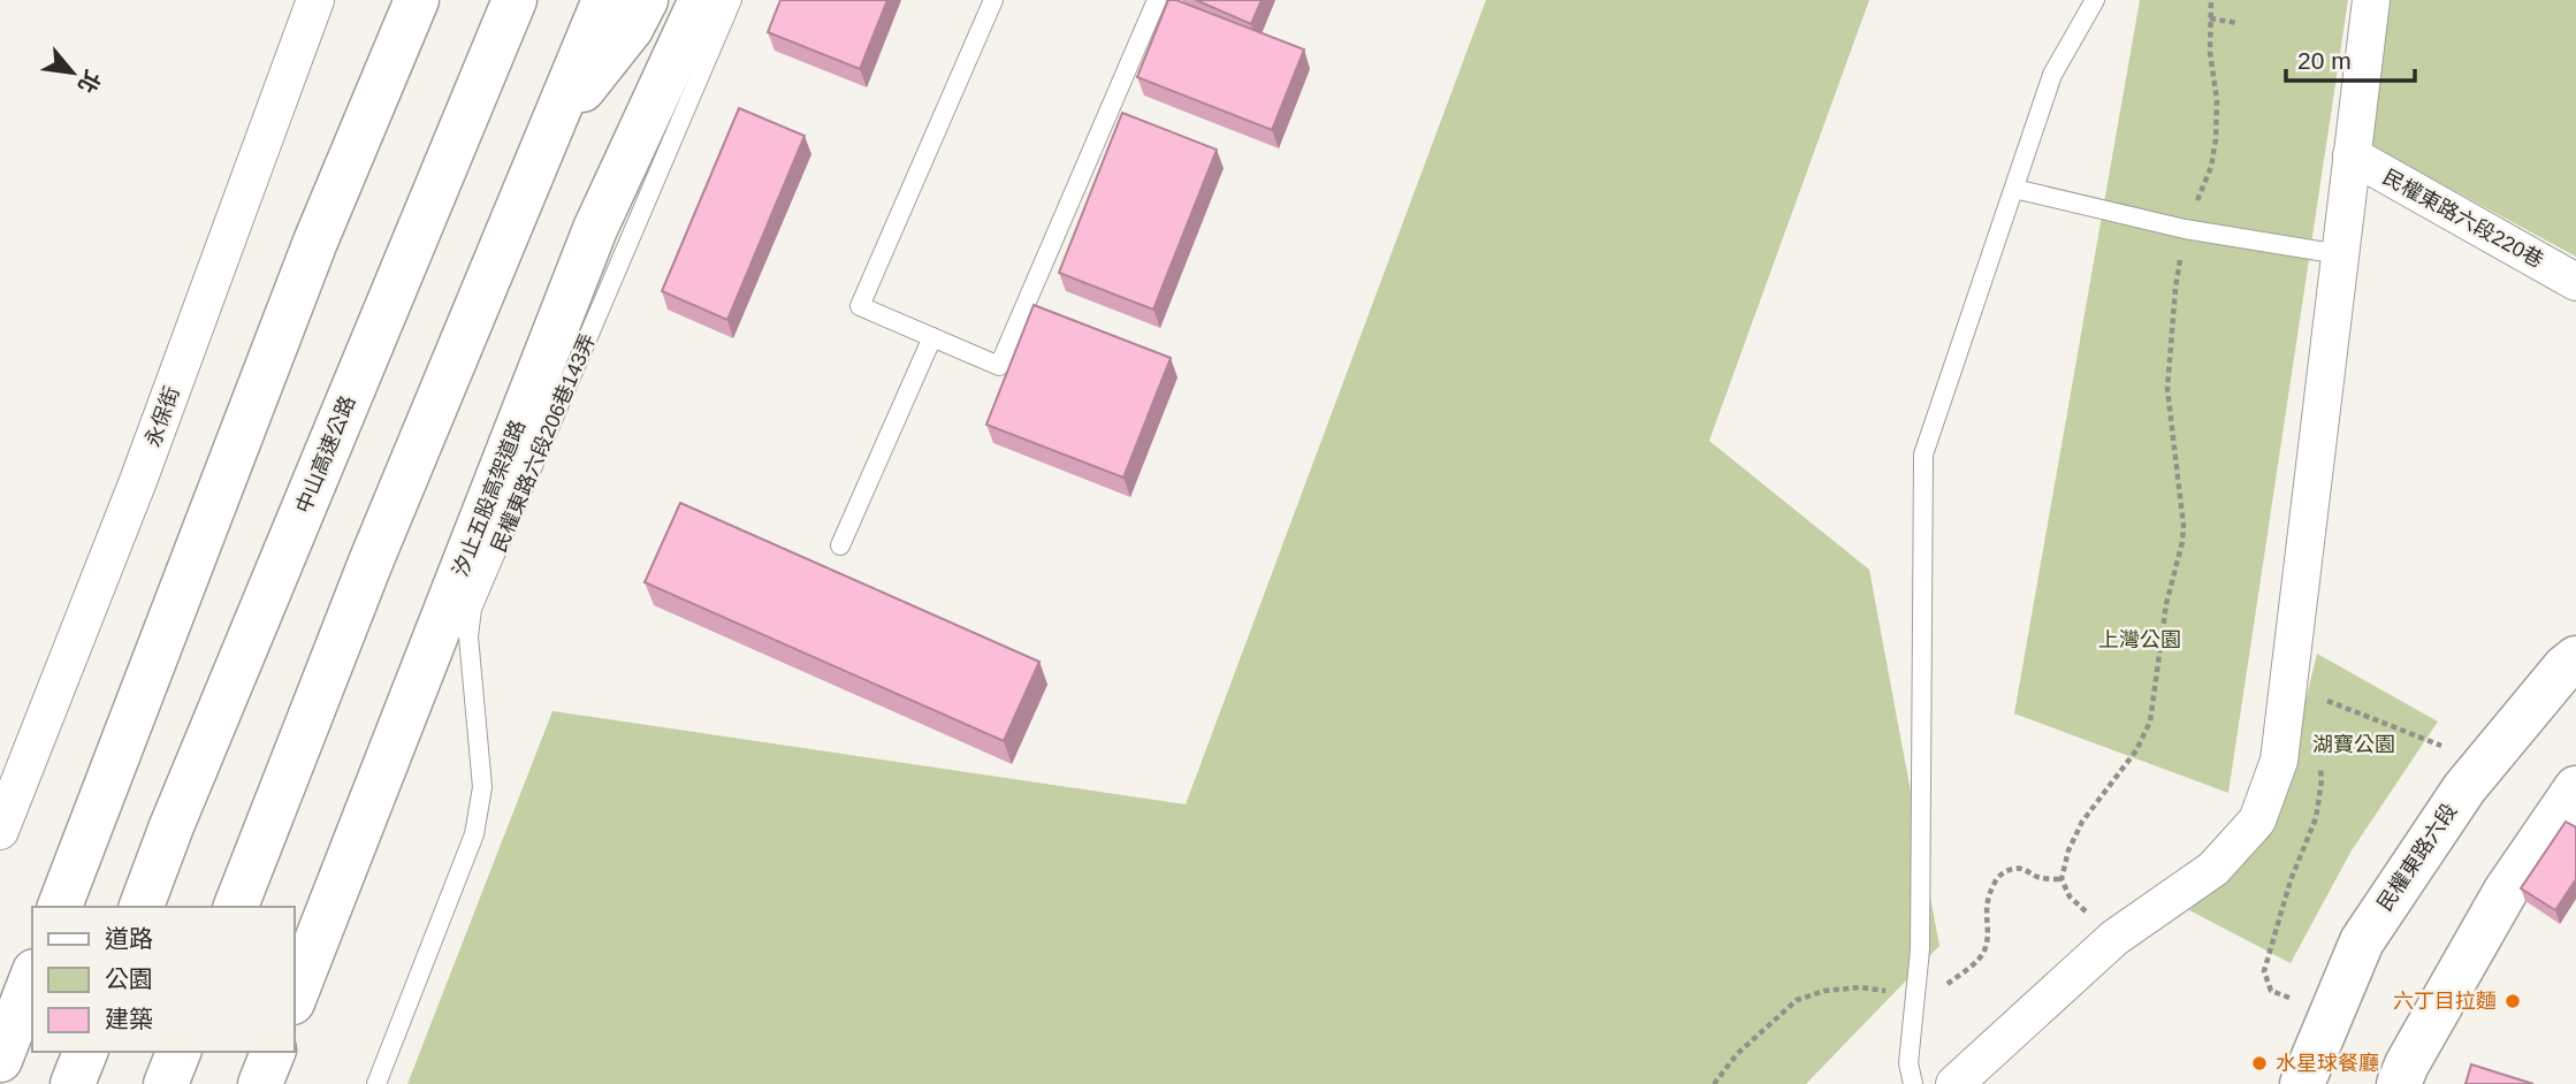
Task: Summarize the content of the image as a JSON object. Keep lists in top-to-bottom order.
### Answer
{
  "streets": {
    "main road": ["中山高速公路", "汐止五股高架道路", "民權東路六段"],
    "street": ["民權東路六段220巷", "永保街"],
    "lane": ["民權東路六段206巷143弄"]
  },
  "parks": ["上灣公園", "湖寶公園"],
  "places": ["六丁目拉麵", "水星球餐廳"],
  "legend": ["道路", "公園", "建築"],
  "scale_bar": "20 m",
  "north": "bottom right"
}
